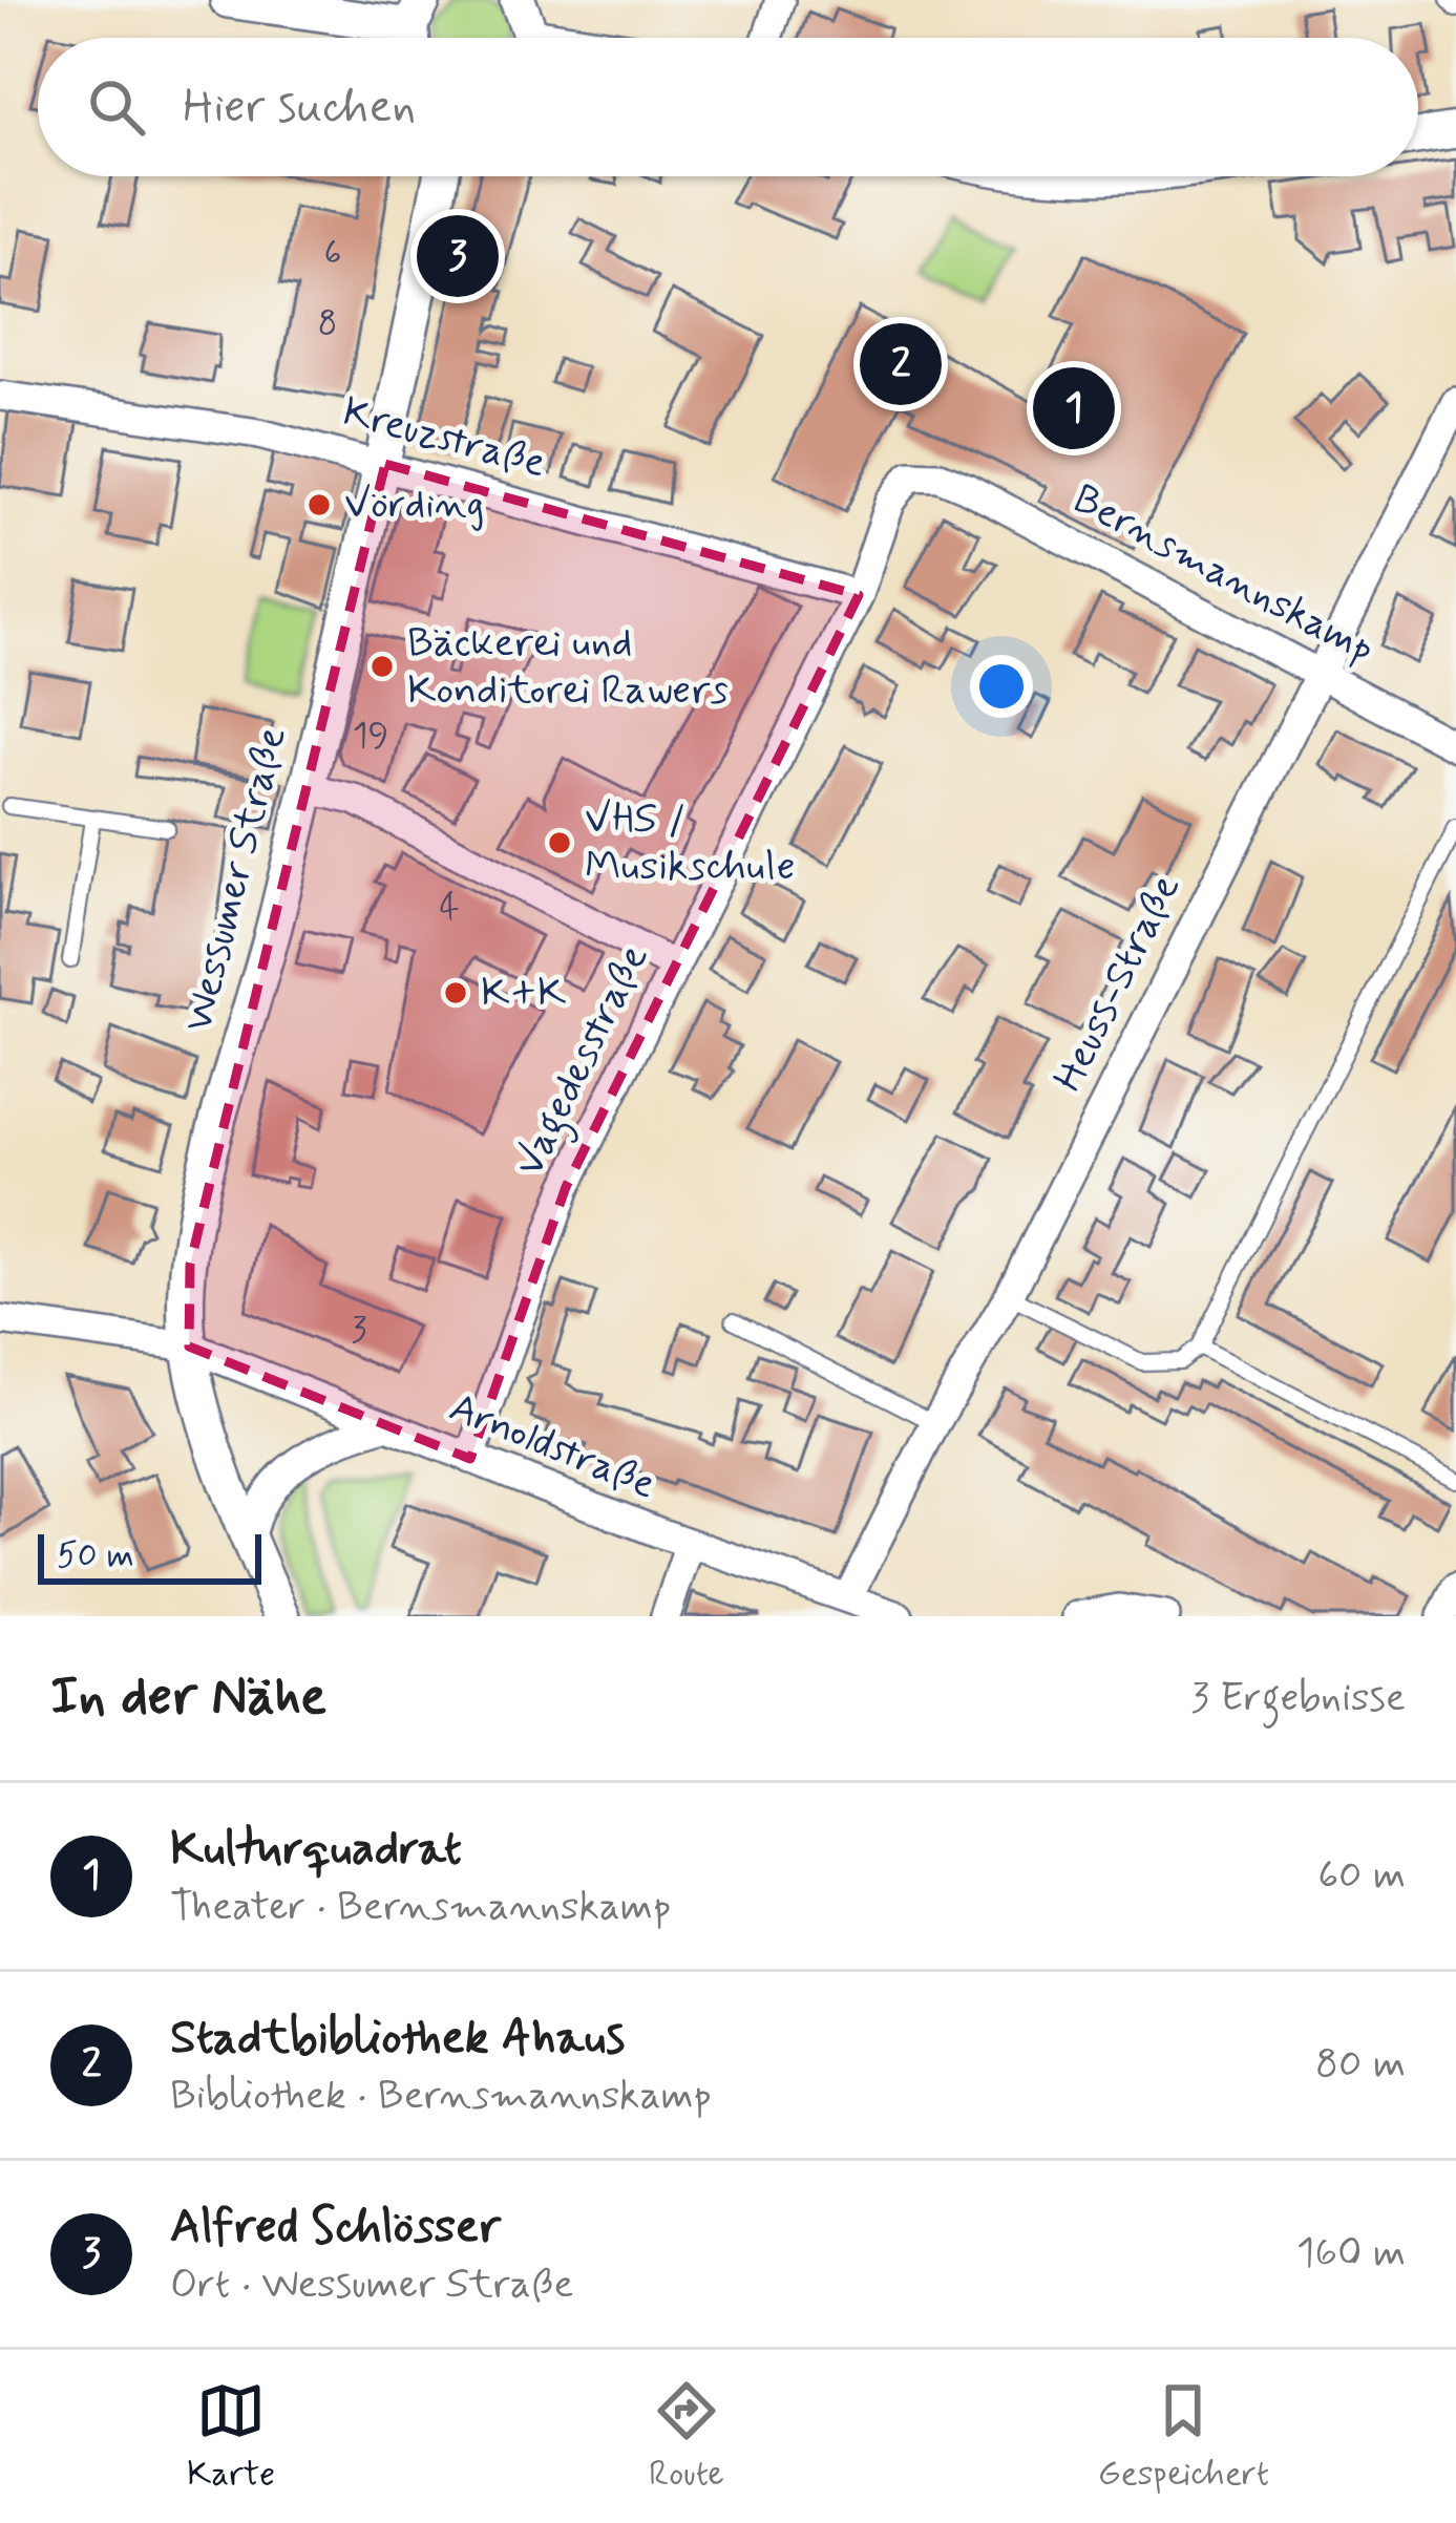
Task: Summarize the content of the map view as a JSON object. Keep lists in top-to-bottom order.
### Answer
{
  "streets": {
    "street": [
      "Kreuzstraße",
      "Bernsmannskamp",
      "Wessumer Straße",
      "Heuss-Straße",
      "Vagedesstraße",
      "Arnoldstraße"
    ]
  },
  "crossings": [
    ["Kreuzstraße", "Wessumer Straße"],
    ["Kreuzstraße", "Vagedesstraße"],
    ["Bernsmannskamp", "Heuss-Straße"],
    ["Bernsmannskamp", "Vagedesstraße"],
    ["Wessumer Straße", "Arnoldstraße"],
    ["Heuss-Straße", "Arnoldstraße"],
    ["Vagedesstraße", "Arnoldstraße"]
  ],
  "places": [
    "Vörding",
    "Bäckerei und Konditorei Rawers",
    "VHS / Musikschule",
    "K+K"
  ],
  "house_numbers": [
    "6",
    "8",
    "19",
    "4",
    "3"
  ],
  "scale_bar": "50 m",
  "page": {
    "search": "Hier suchen",
    "pins": ["3", "2", "1"],
    "scale": "50 m",
    "heading": ["In der Nähe", "3 Ergebnisse"],
    "list": [
      {
        "mark": "1",
        "name": "Kulturquadrat",
        "note": "Theater · Bernsmannskamp",
        "value": "60 m"
      },
      {
        "mark": "2",
        "name": "Stadtbibliothek Ahaus",
        "note": "Bibliothek · Bernsmannskamp",
        "value": "80 m"
      },
      {
        "mark": "3",
        "name": "Alfred Schlösser",
        "note": "Ort · Wessumer Straße",
        "value": "160 m"
      }
    ],
    "nav": ["Karte", "Route", "Gespeichert"]
  }
}
